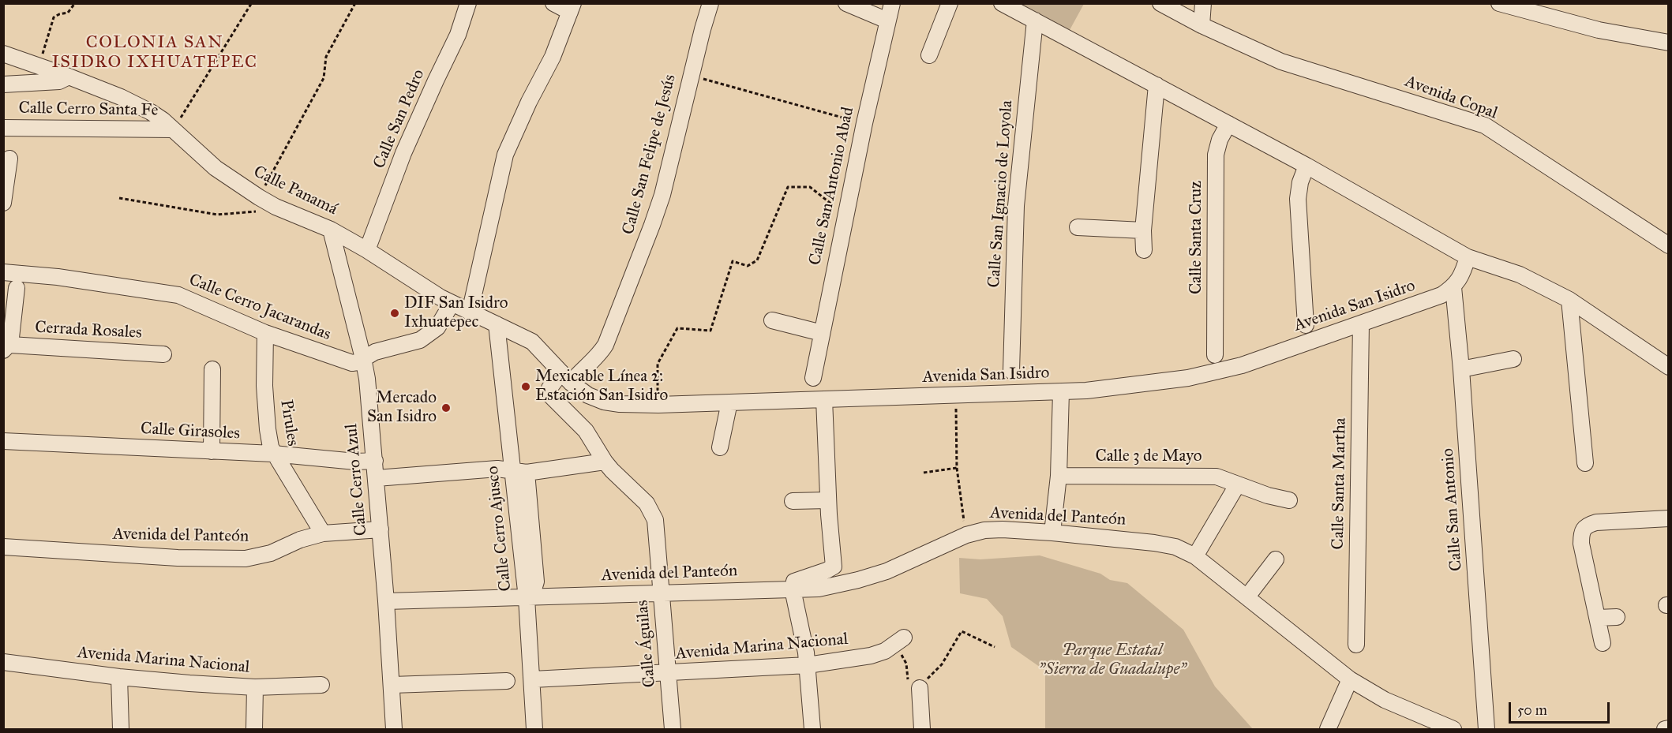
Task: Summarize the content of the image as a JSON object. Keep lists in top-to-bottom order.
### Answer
{
  "streets": {
    "street": [
      "Avenida Copal",
      "Calle Cerro Santa Fe",
      "Calle San Pedro",
      "Calle San Felipe de Jesús",
      "Calle San Antonio Abad",
      "Calle Panamá",
      "Calle San Ignacio de Loyola",
      "Calle Santa Cruz",
      "Avenida San Isidro",
      "Calle Cerro Jacarandas",
      "Cerrada Rosales",
      "Pirules",
      "Calle Girasoles",
      "Calle 3 de Mayo",
      "Calle Cerro Azul",
      "Calle Santa Martha",
      "Calle San Antonio",
      "Avenida del Panteón",
      "Calle Cerro Ajusco",
      "Calle Águilas",
      "Avenida Marina Nacional"
    ]
  },
  "crossings": [
    ["Calle Cerro Santa Fe", "Calle Panamá"],
    ["Calle San Pedro", "Calle Panamá"],
    ["Calle San Felipe de Jesús", "Avenida San Isidro"],
    ["Calle San Felipe de Jesús", "Calle Águilas"],
    ["Calle Panamá", "Avenida San Isidro"],
    ["Calle Panamá", "Calle Cerro Jacarandas"],
    ["Calle Panamá", "Calle Cerro Azul"],
    ["Calle Panamá", "Calle Cerro Ajusco"],
    ["Avenida San Isidro", "Calle Santa Martha"],
    ["Avenida San Isidro", "Calle San Antonio"],
    ["Avenida San Isidro", "Calle Cerro Ajusco"],
    ["Avenida San Isidro", "Calle Águilas"],
    ["Calle Cerro Jacarandas", "Pirules"],
    ["Calle Cerro Jacarandas", "Calle Cerro Azul"],
    ["Pirules", "Calle Girasoles"],
    ["Pirules", "Avenida del Panteón"],
    ["Calle Girasoles", "Calle Cerro Azul"],
    ["Calle Cerro Azul", "Avenida del Panteón"],
    ["Avenida del Panteón", "Calle Cerro Ajusco"],
    ["Avenida del Panteón", "Calle Águilas"],
    ["Calle Cerro Ajusco", "Avenida Marina Nacional"],
    ["Calle Águilas", "Avenida Marina Nacional"]
  ],
  "districts": ["COLONIA SAN ISIDRO IXHUATEPEC"],
  "parks": ["Parque Estatal \"Sierra de Guadalupe\""],
  "places": ["DIF San Isidro Ixhuatepec", "Mexicable Línea 2: Estación San Isidro", "Mercado San Isidro"],
  "scale_bar": "50 m"
}
